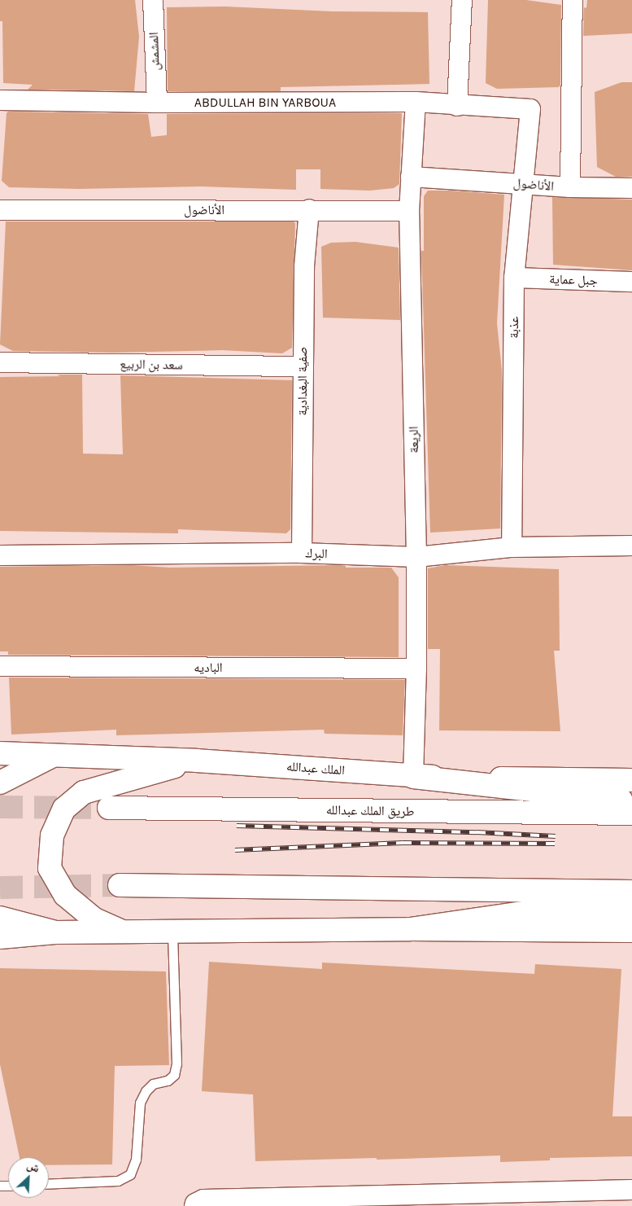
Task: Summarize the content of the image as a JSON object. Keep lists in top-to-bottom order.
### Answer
{
  "streets": {
    "main road": ["الملك عبدالله", "طريق الملك عبدالله"],
    "street": [
      "المشمش",
      "ABDULLAH BIN YARBOUA",
      "الأناضول",
      "جبل عماية",
      "عذبة",
      "سعد بن الربيع",
      "صفية البغدادية",
      "الريعة",
      "البرك",
      "الباديه"
    ]
  },
  "crossings": [
    ["المشمش", "ABDULLAH BIN YARBOUA"],
    ["ABDULLAH BIN YARBOUA", "عذبة"],
    ["ABDULLAH BIN YARBOUA", "الريعة"],
    ["الأناضول", "عذبة"],
    ["الأناضول", "صفية البغدادية"],
    ["الأناضول", "الريعة"],
    ["جبل عماية", "عذبة"],
    ["عذبة", "البرك"],
    ["سعد بن الربيع", "صفية البغدادية"],
    ["صفية البغدادية", "البرك"],
    ["الريعة", "البرك"],
    ["الريعة", "الباديه"],
    ["الريعة", "الملك عبدالله"]
  ],
  "north": "top right"
}
